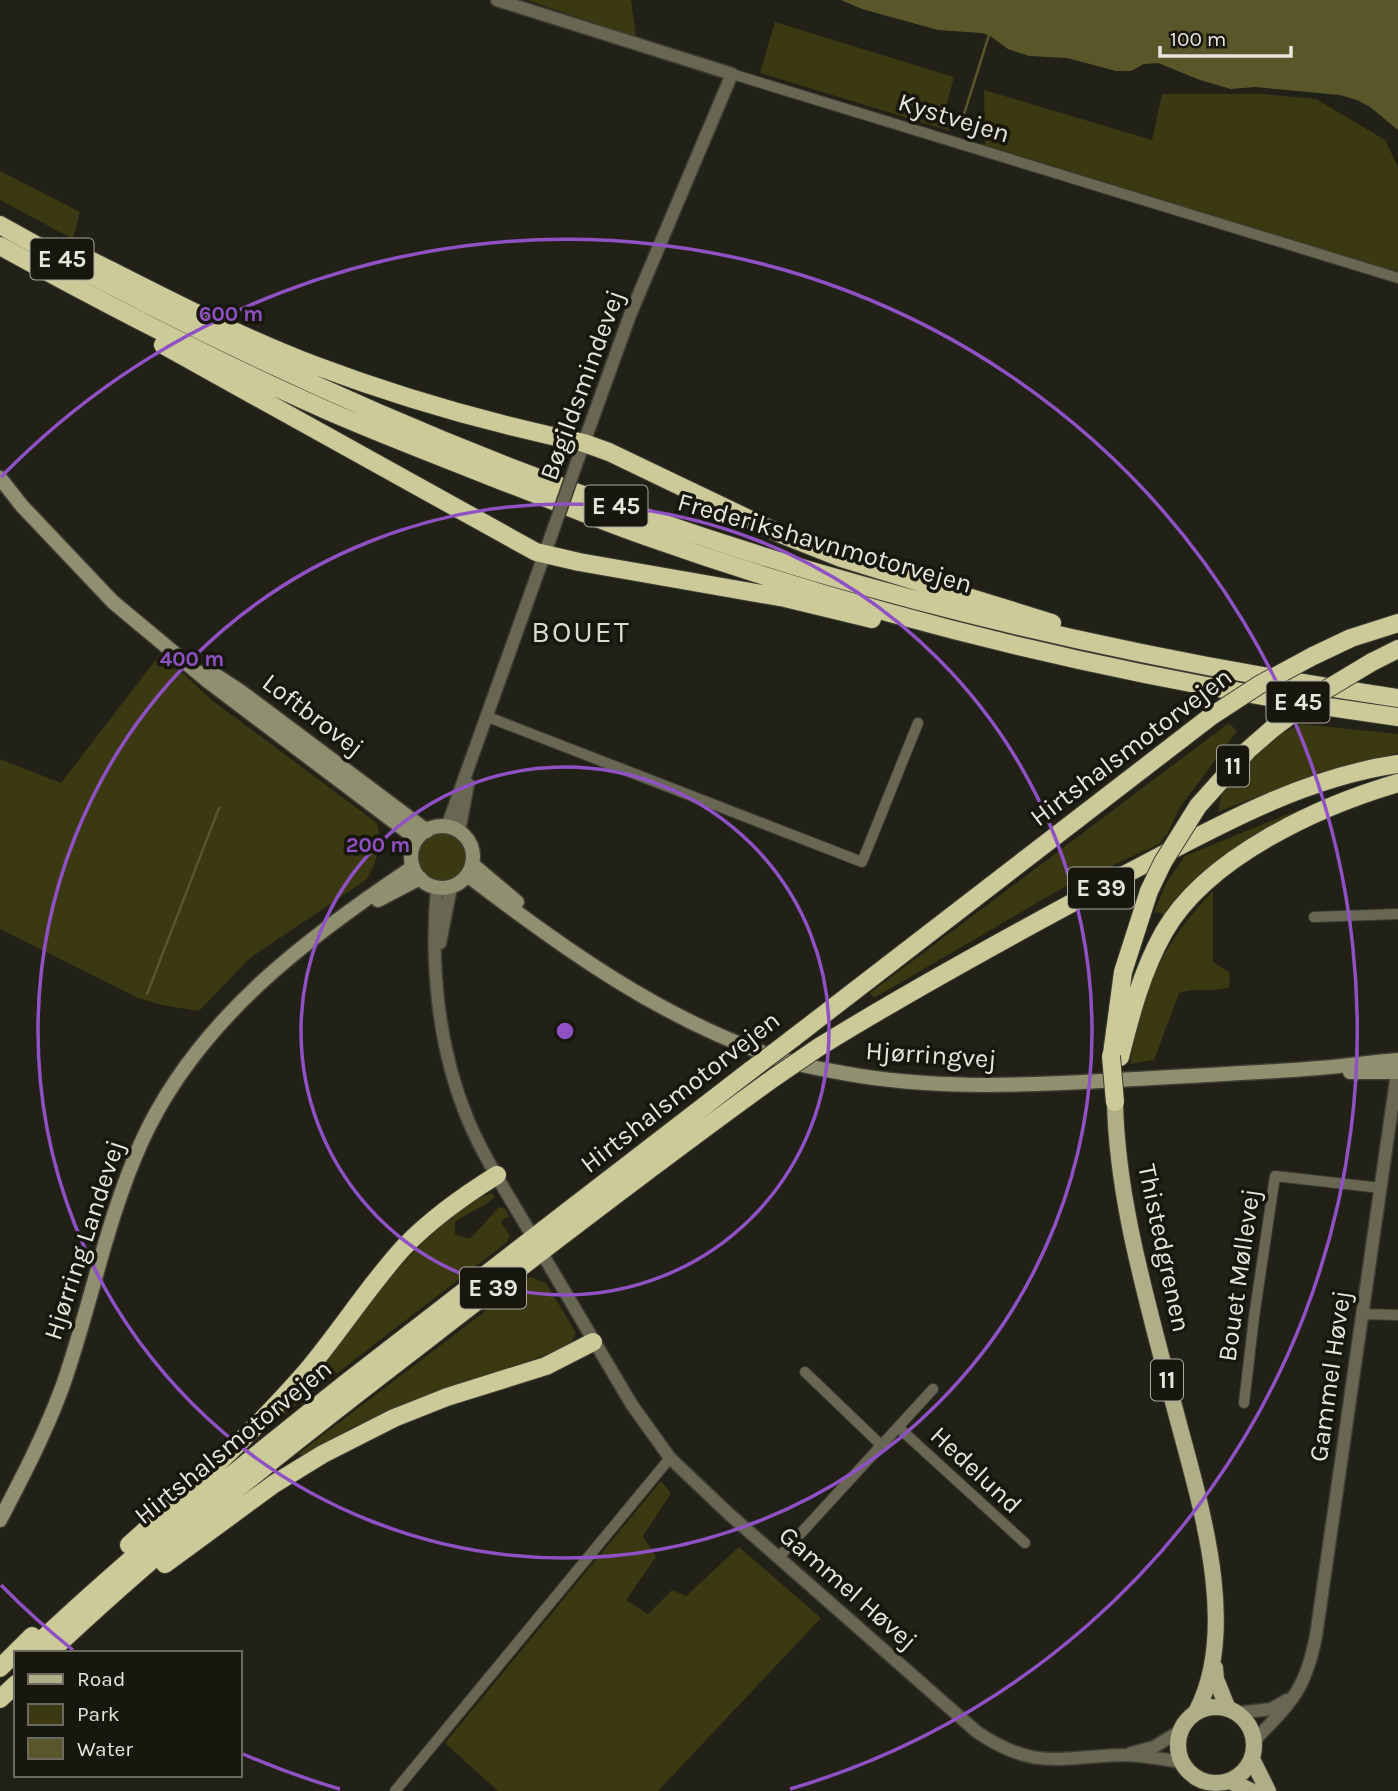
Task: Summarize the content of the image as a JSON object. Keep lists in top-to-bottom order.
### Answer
{
  "streets": {
    "highway": [
      "E 45",
      "Frederikshavnmotorvejen",
      "Hirtshalsmotorvejen",
      "11",
      "E 39"
    ],
    "main road": [
      "Loftbrovej",
      "Hjørringvej",
      "Hjørring Landevej",
      "Thistedgrenen"
    ],
    "street": [
      "Kystvejen",
      "Bøgildsmindevej",
      "Bouet Møllevej",
      "Gammel Høvej",
      "Hedelund"
    ]
  },
  "crossings": [
    ["Kystvejen", "Bøgildsmindevej"],
    ["Bøgildsmindevej", "Loftbrovej"],
    ["Bøgildsmindevej", "Hjørringvej"],
    ["Bøgildsmindevej", "Hjørring Landevej"],
    ["Loftbrovej", "Hjørringvej"],
    ["Loftbrovej", "Hjørring Landevej"],
    ["11", "Thistedgrenen"],
    ["11", "Gammel Høvej"],
    ["Hjørringvej", "Hjørring Landevej"],
    ["Hjørringvej", "Gammel Høvej"],
    ["Thistedgrenen", "Gammel Høvej"],
    ["Bouet Møllevej", "Gammel Høvej"],
    ["Gammel Høvej", "Hedelund"]
  ],
  "districts": ["BOUET"],
  "legend": ["Road", "Park", "Water"],
  "scale_bar": "100 m",
  "rings": ["600 m", "400 m", "200 m"]
}
